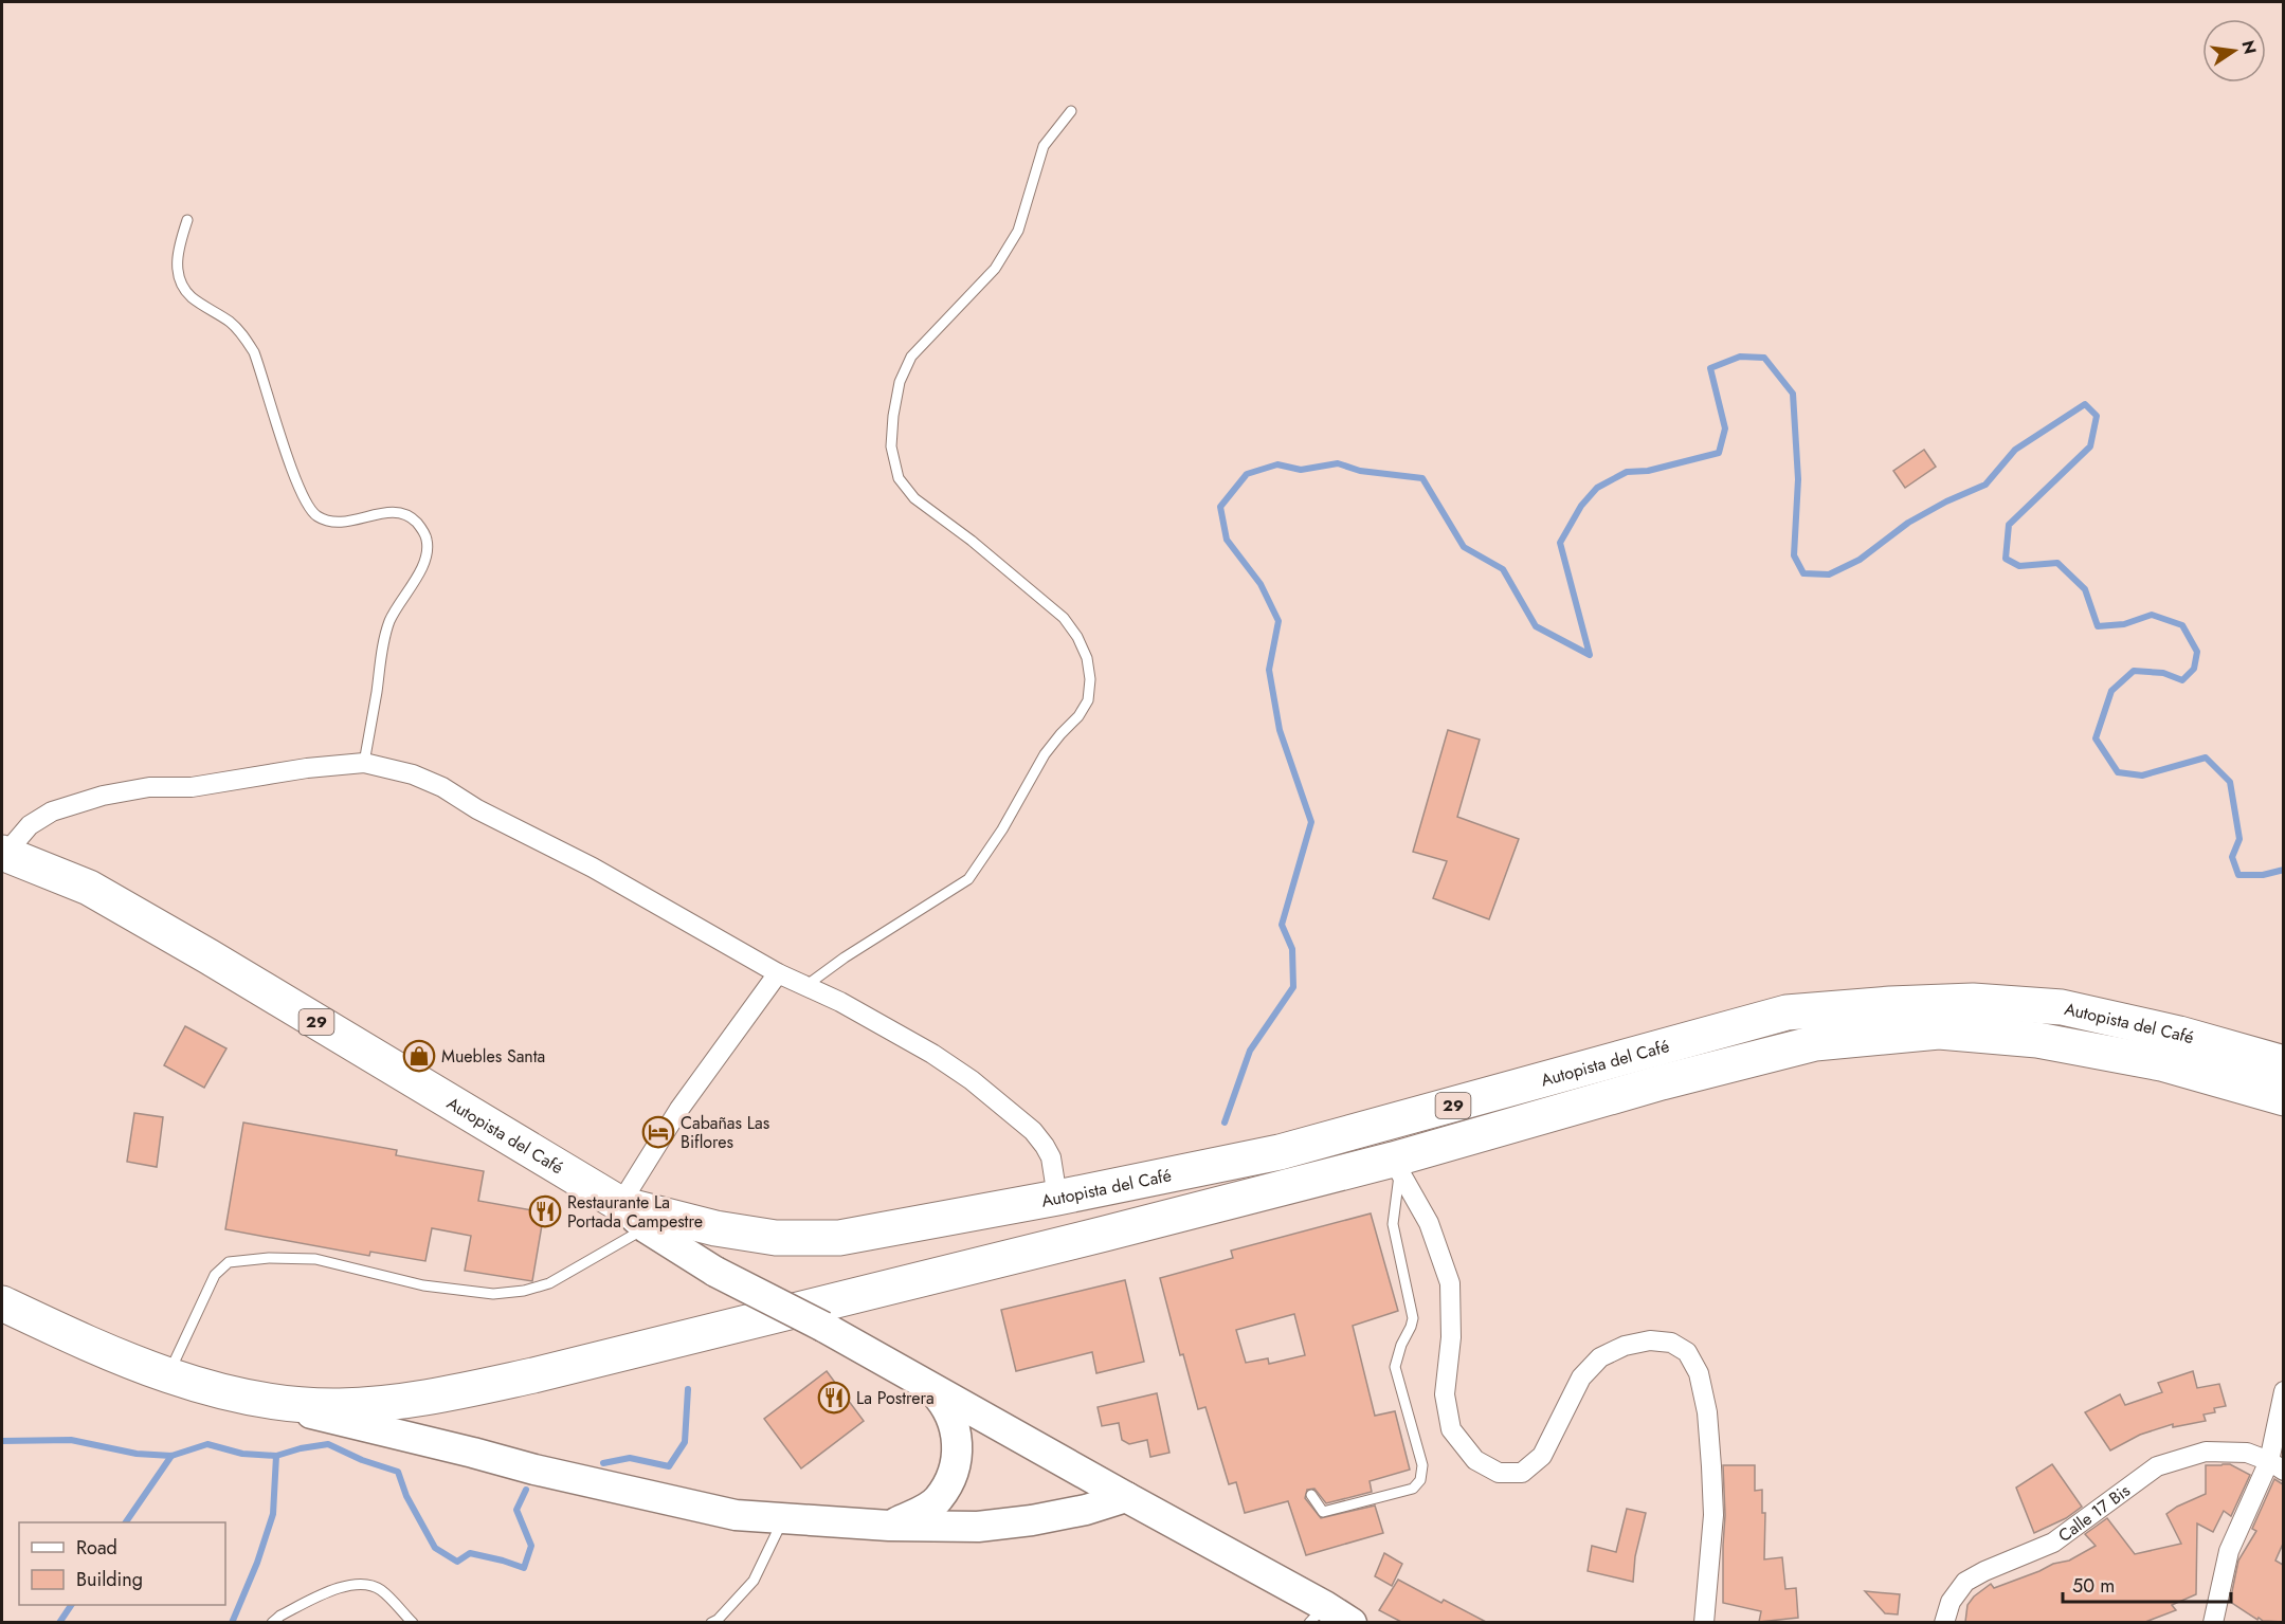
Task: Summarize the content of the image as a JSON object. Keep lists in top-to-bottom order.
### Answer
{
  "streets": {
    "highway": ["29", "Autopista del Café"],
    "street": ["Calle 17 Bis"]
  },
  "places": {
    "shop": ["Muebles Santa"],
    "hotel": ["Cabañas Las Biflores"],
    "restaurant": ["Restaurante La Portada Campestre", "La Postrera"]
  },
  "legend": ["Road", "Building"],
  "scale_bar": "50 m",
  "north": "right"
}
